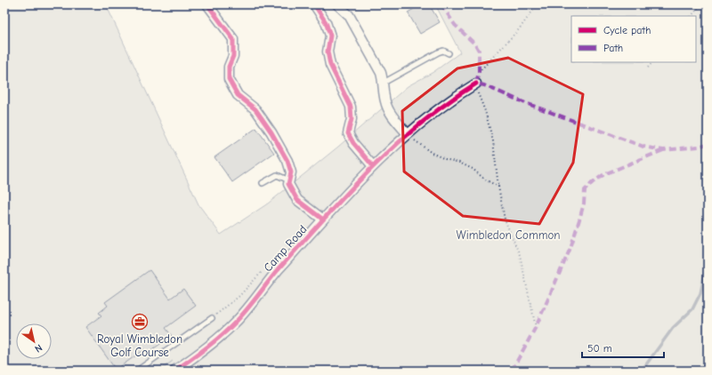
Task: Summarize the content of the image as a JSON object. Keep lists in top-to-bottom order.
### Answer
{
  "streets": {
    "street": ["Camp Road"]
  },
  "parks": ["Wimbledon Common"],
  "places": {
    "office": ["Royal Wimbledon Golf Course"]
  },
  "legend": ["Cycle path", "Path"],
  "scale_bar": "50 m",
  "north": "bottom right"
}
